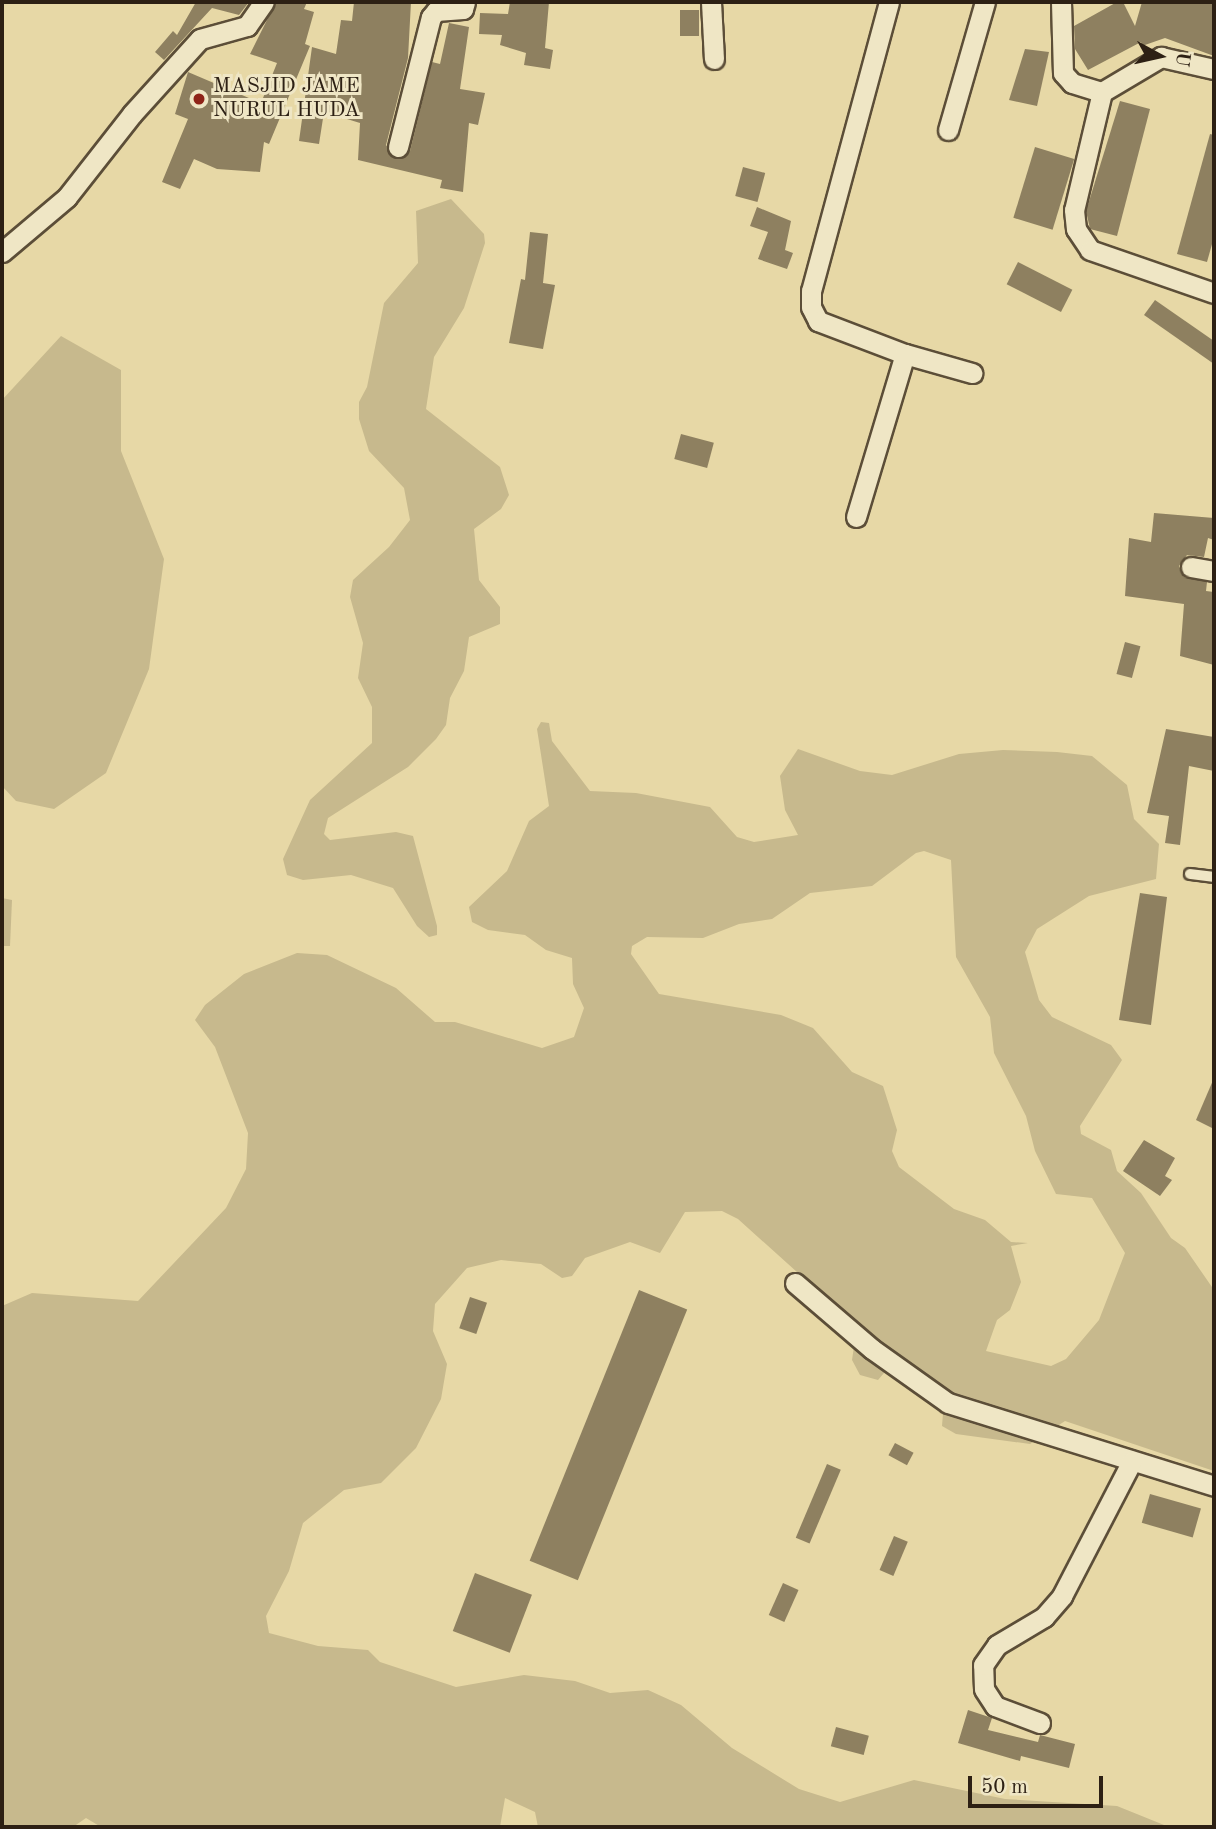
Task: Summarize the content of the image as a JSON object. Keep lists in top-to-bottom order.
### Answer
{
  "places": ["MASJID JAME NURUL HUDA"],
  "scale_bar": "50 m",
  "north": "right"
}
